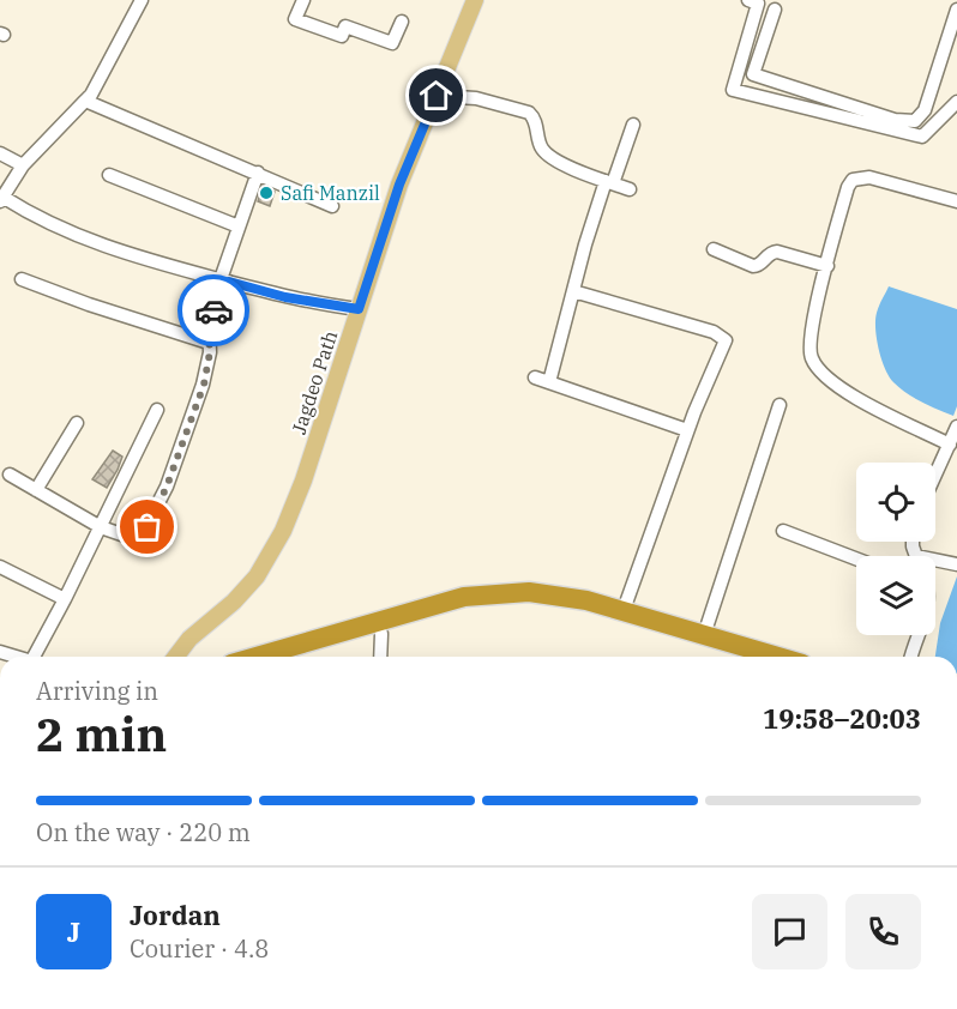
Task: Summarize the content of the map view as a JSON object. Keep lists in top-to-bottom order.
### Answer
{
  "streets": {
    "main road": ["Jagdeo Path"]
  },
  "places": ["Safi Manzil"],
  "page": {
    "heading": ["2 min", "Arriving in", "19:58–20:03"],
    "panel": ["Jordan", "Courier · 4.8"],
    "bar": "On the way · 220 m",
    "round": "J"
  }
}
